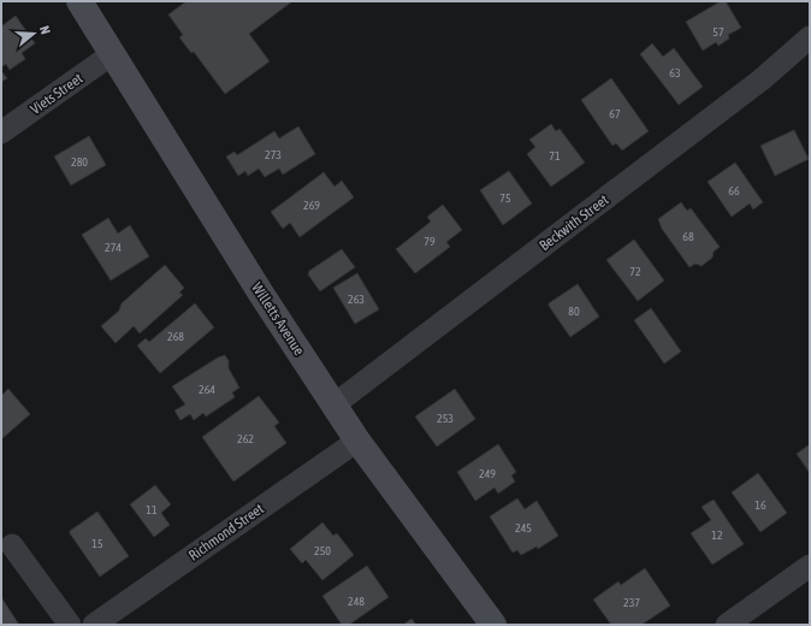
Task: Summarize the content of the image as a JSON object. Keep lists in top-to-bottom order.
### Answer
{
  "streets": {
    "street": [
      "Viets Street",
      "Beckwith Street",
      "Willetts Avenue",
      "Richmond Street"
    ]
  },
  "crossings": [
    ["Viets Street", "Willetts Avenue"],
    ["Beckwith Street", "Willetts Avenue"],
    ["Willetts Avenue", "Richmond Street"]
  ],
  "house_numbers": [
    "57",
    "63",
    "67",
    "273",
    "71",
    "280",
    "66",
    "75",
    "269",
    "68",
    "79",
    "274",
    "72",
    "263",
    "80",
    "268",
    "264",
    "253",
    "262",
    "249",
    "16",
    "11",
    "245",
    "12",
    "15",
    "250",
    "248",
    "237"
  ],
  "north": "right"
}
